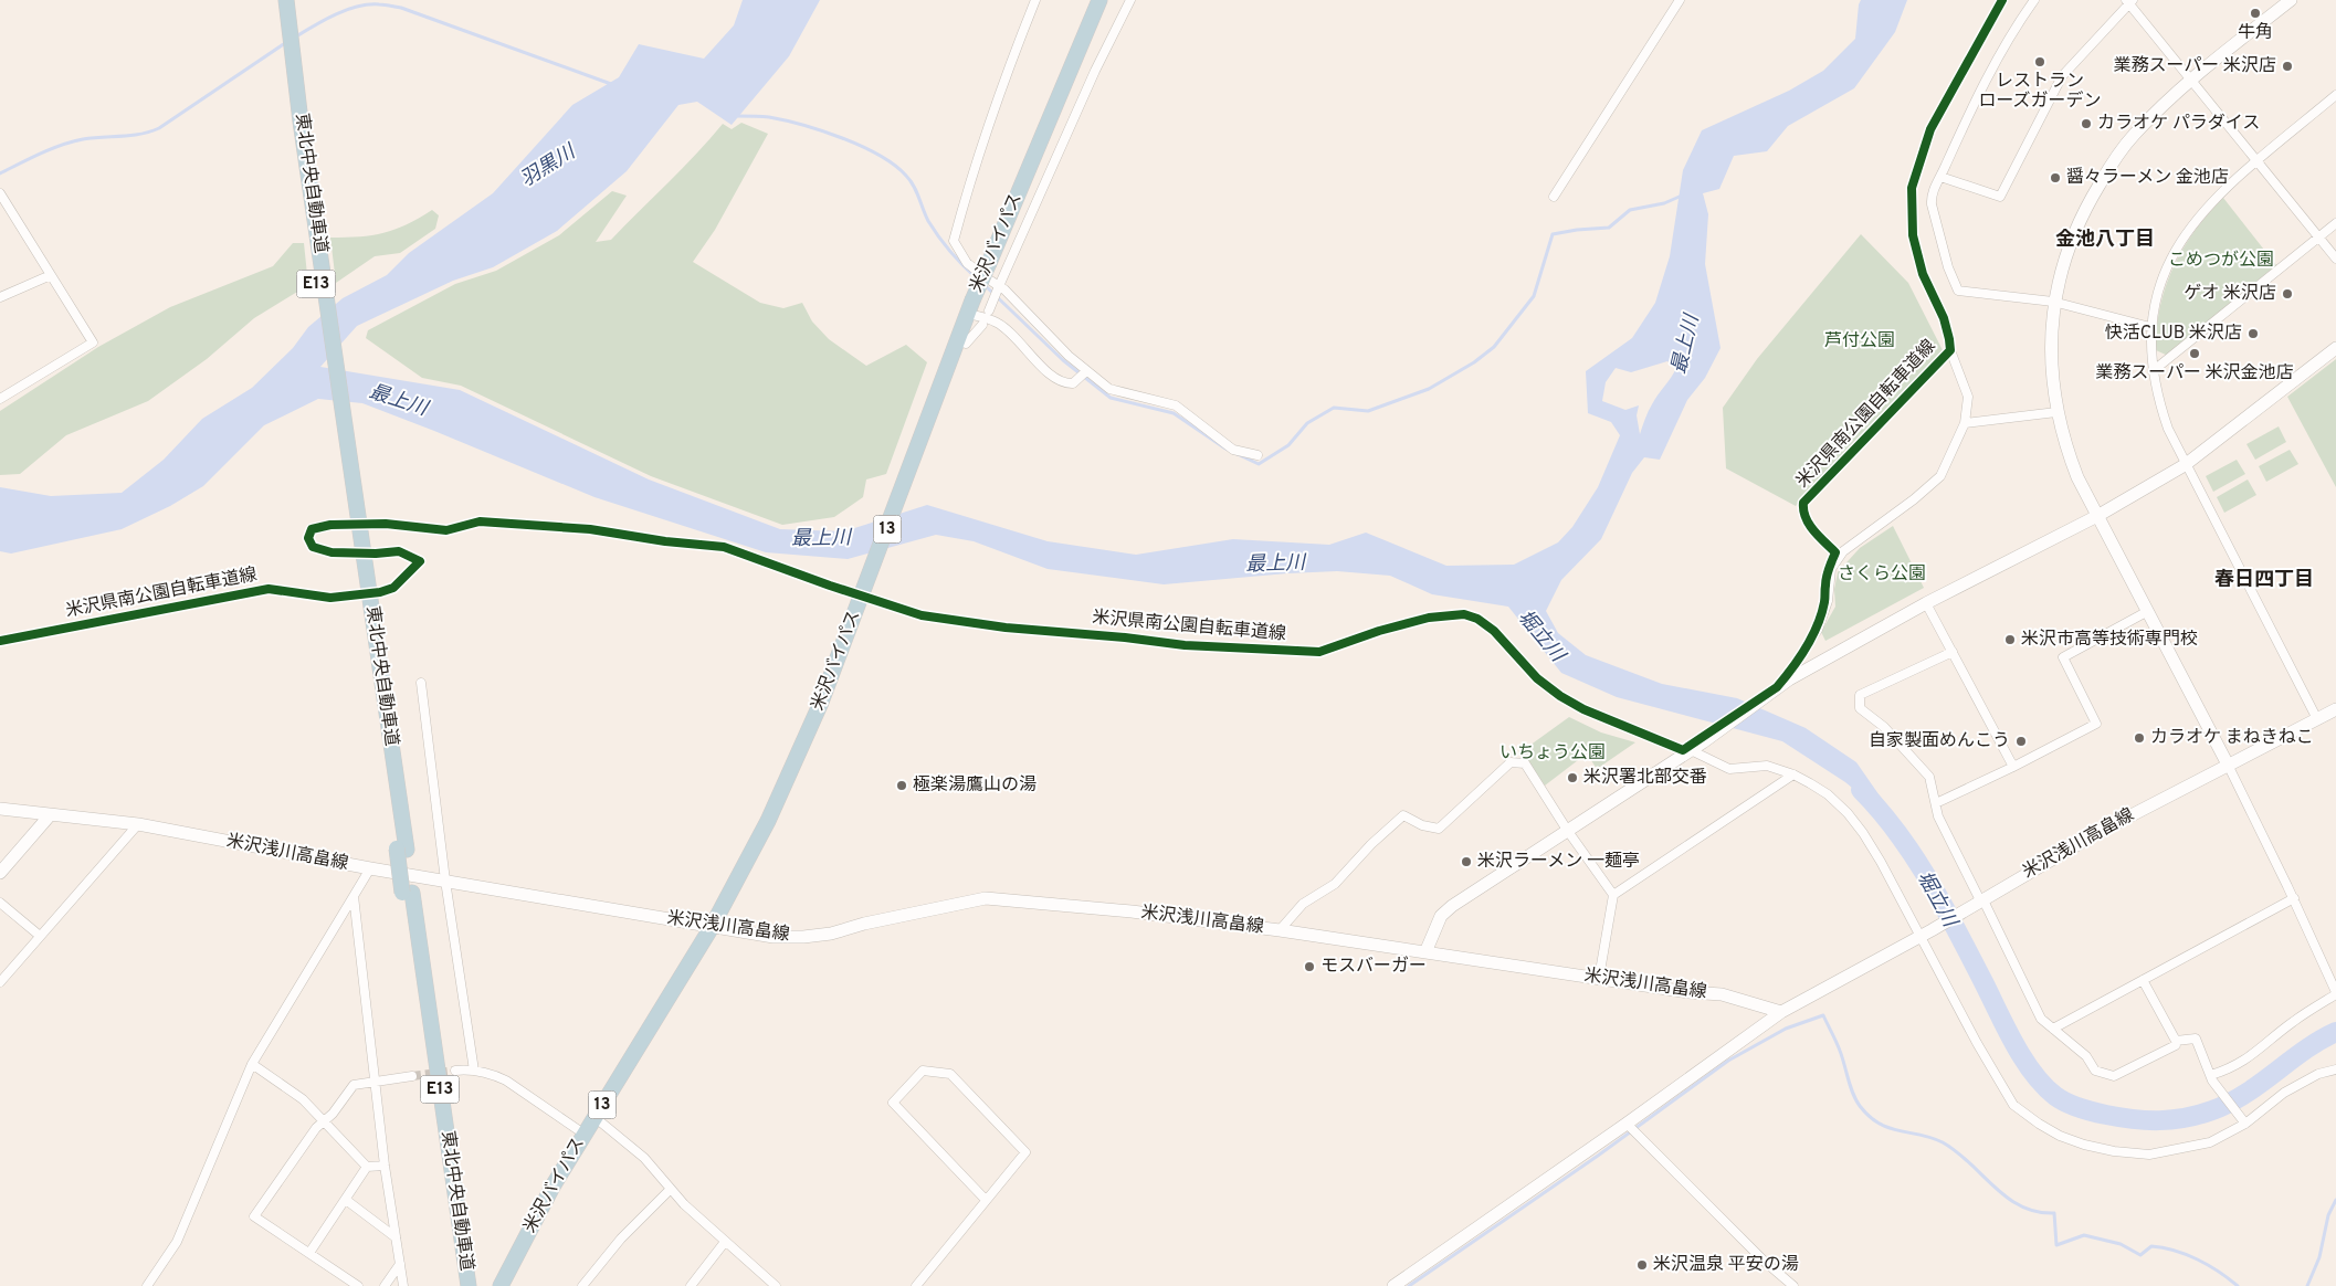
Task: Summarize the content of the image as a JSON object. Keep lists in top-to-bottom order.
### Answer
{
  "streets": {
    "highway": [
      "東北中央自動車道",
      "米沢バイパス",
      "E13",
      "13"
    ],
    "street": ["米沢浅川高畠線"],
    "cycle path": ["米沢県南公園自転車道線"]
  },
  "crossings": [
    ["米沢バイパス", "米沢浅川高畠線"]
  ],
  "districts": ["金池八丁目", "春日四丁目"],
  "water": ["羽黒川", "最上川", "堀立川"],
  "parks": [
    "こめつが公園",
    "芦付公園",
    "さくら公園",
    "いちょう公園"
  ],
  "places": [
    "牛角",
    "レストラン ローズガーデン",
    "業務スーパー 米沢店",
    "カラオケ パラダイス",
    "醤々ラーメン 金池店",
    "ゲオ 米沢店",
    "快活CLUB 米沢店",
    "業務スーパー 米沢金池店",
    "米沢市高等技術専門校",
    "カラオケ まねきねこ",
    "自家製面めんこう",
    "米沢署北部交番",
    "極楽湯鷹山の湯",
    "米沢ラーメン 一麺亭",
    "モスバーガー",
    "米沢温泉 平安の湯"
  ]
}
